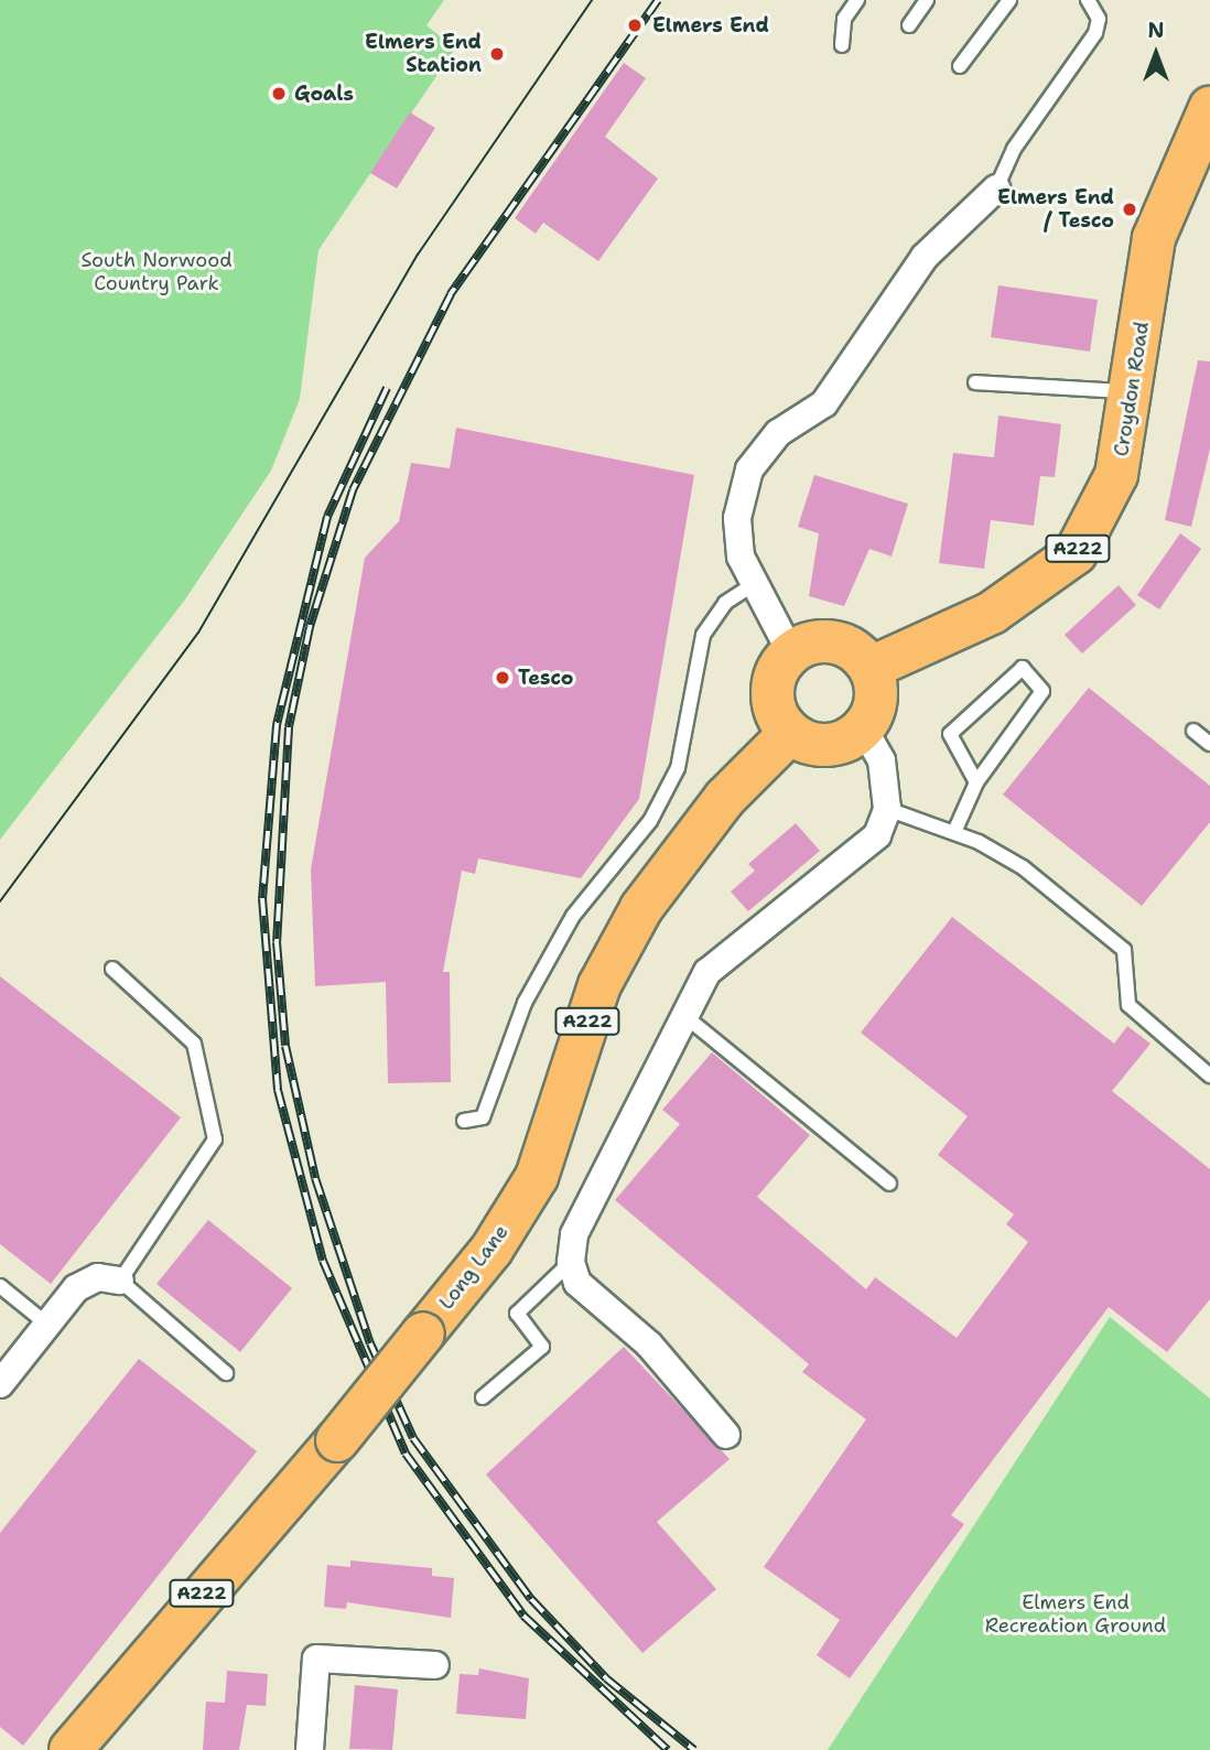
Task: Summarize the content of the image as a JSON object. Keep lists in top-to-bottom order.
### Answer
{
  "streets": {
    "main road": ["Croydon Road", "A222", "Long Lane"]
  },
  "crossings": [
    ["Croydon Road", "Long Lane"]
  ],
  "parks": ["South Norwood Country Park", "Elmers End Recreation Ground"],
  "places": [
    "Elmers End",
    "Elmers End Station",
    "Goals",
    "Elmers End / Tesco",
    "Tesco"
  ],
  "north": "top"
}
